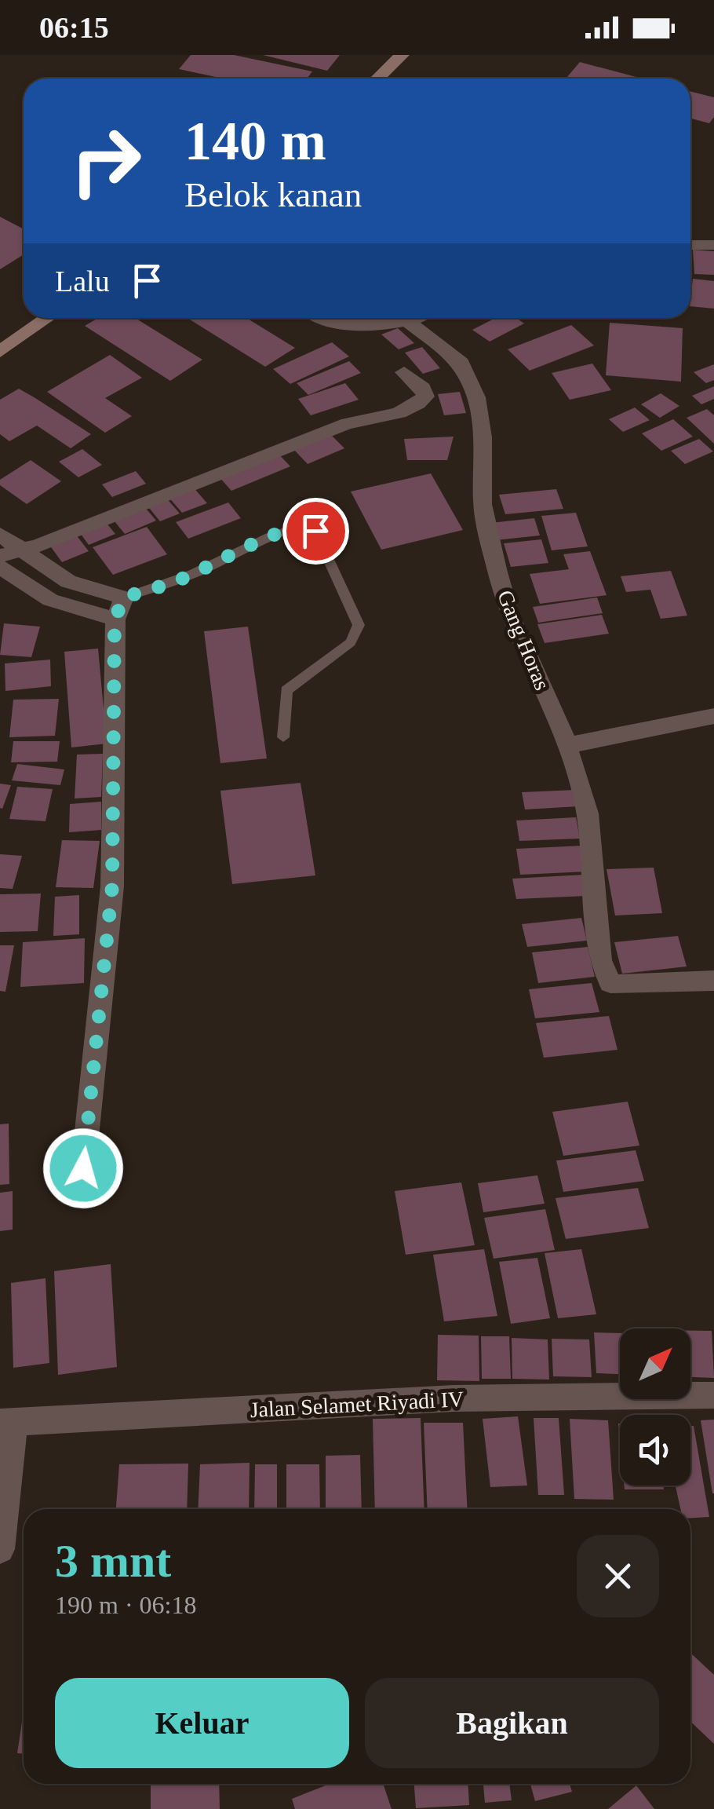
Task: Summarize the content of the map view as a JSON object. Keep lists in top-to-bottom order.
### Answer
{
  "streets": {
    "street": ["Gang Horas", "Jalan Selamet Riyadi IV"]
  },
  "north": "top right",
  "page": {
    "status": "06:15",
    "turn": ["140 m", "Belok kanan"],
    "then": "Lalu",
    "heading": ["3 mnt", "190 m · 06:18"],
    "buttons": ["Keluar", "Bagikan"]
  }
}
